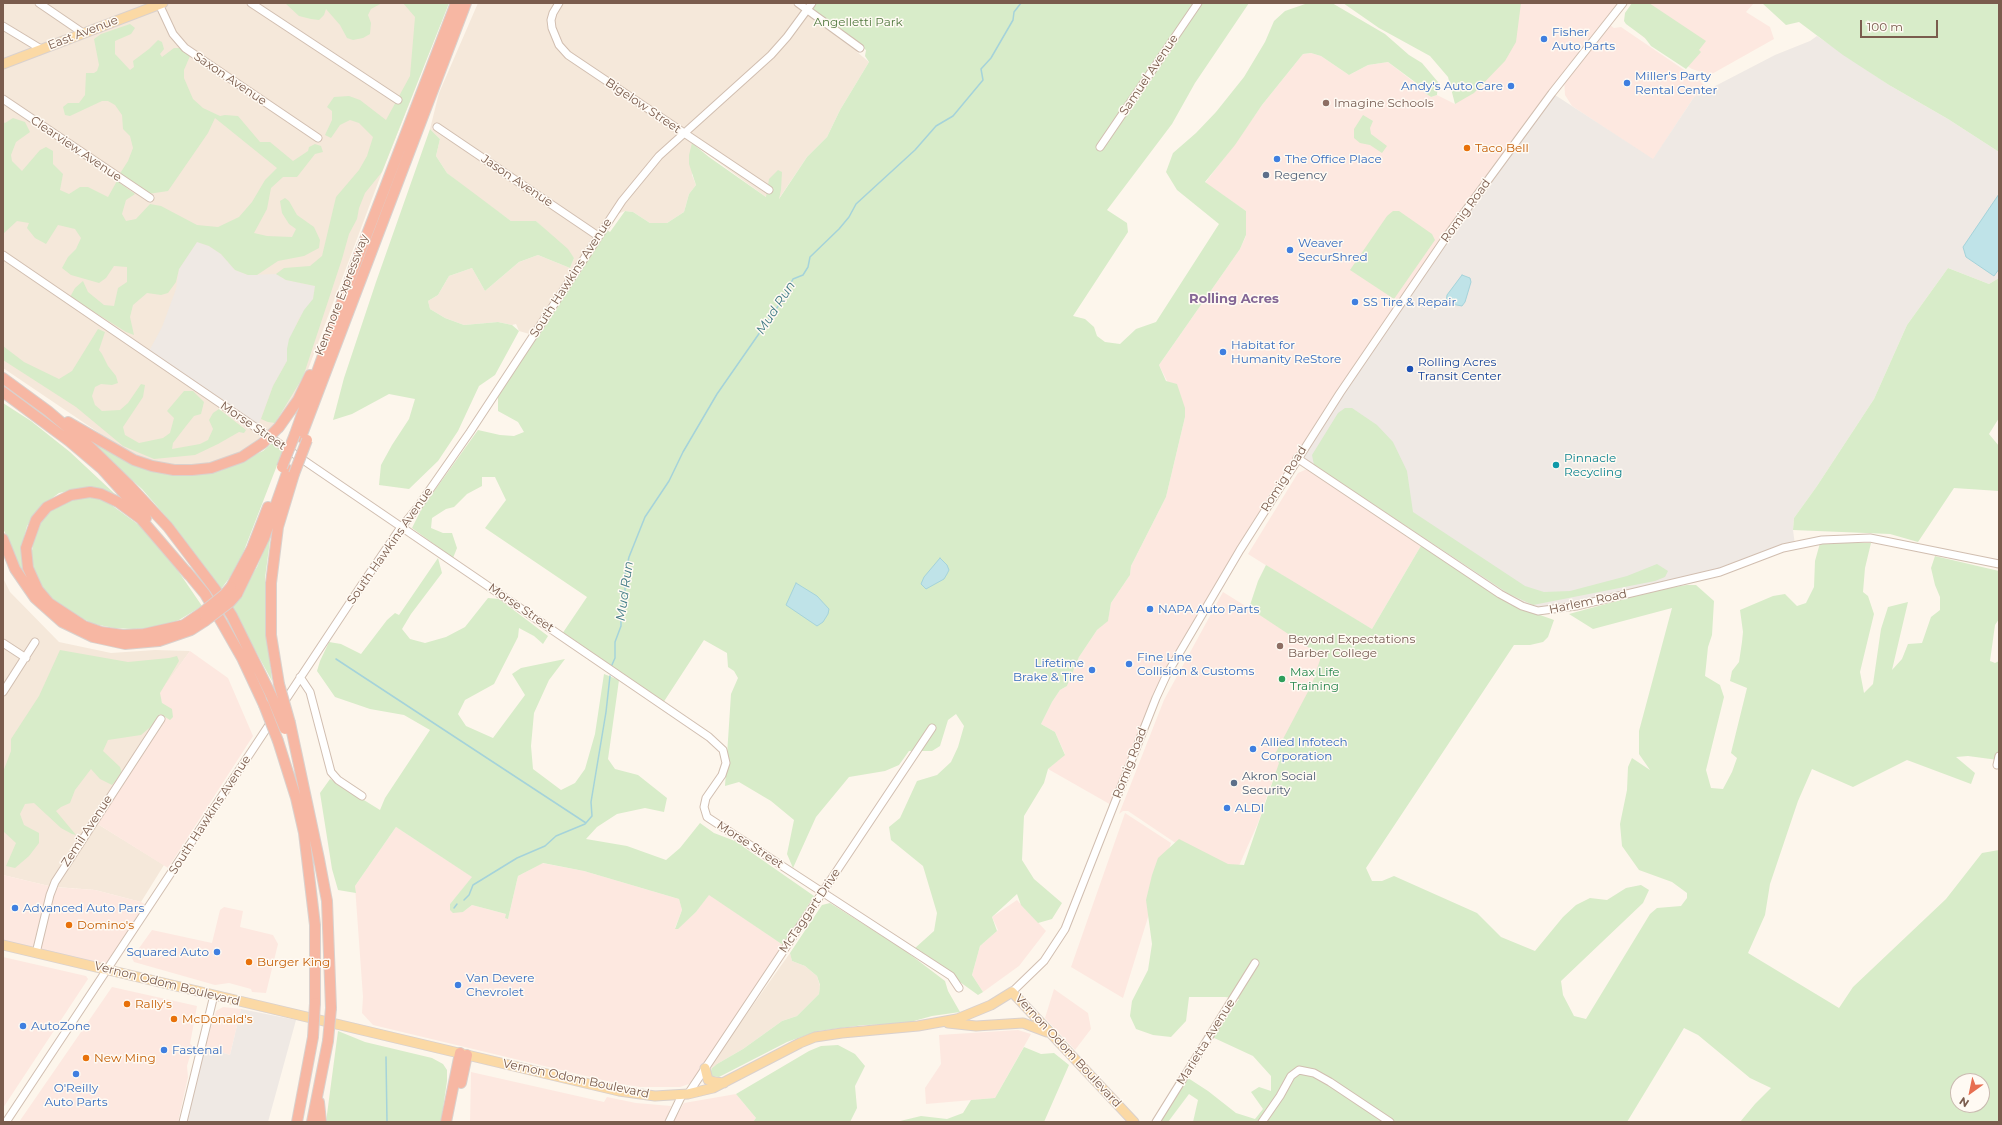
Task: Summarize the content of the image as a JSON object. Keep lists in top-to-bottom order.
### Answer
{
  "streets": {
    "highway": ["Kenmore Expressway"],
    "main road": ["East Avenue", "Vernon Odom Boulevard"],
    "street": [
      "Samuel Avenue",
      "Saxon Avenue",
      "Bigelow Street",
      "Clearview Avenue",
      "Jason Avenue",
      "Romig Road",
      "South Hawkins Avenue",
      "Morse Street",
      "Harlem Road",
      "Zemil Avenue",
      "McTaggart Drive",
      "Marietta Avenue"
    ]
  },
  "crossings": [
    ["East Avenue", "Saxon Avenue"],
    ["Bigelow Street", "South Hawkins Avenue"],
    ["Jason Avenue", "South Hawkins Avenue"],
    ["Romig Road", "Harlem Road"],
    ["Romig Road", "Vernon Odom Boulevard"],
    ["South Hawkins Avenue", "Morse Street"],
    ["South Hawkins Avenue", "Vernon Odom Boulevard"],
    ["Morse Street", "McTaggart Drive"],
    ["Zemil Avenue", "Vernon Odom Boulevard"],
    ["McTaggart Drive", "Vernon Odom Boulevard"]
  ],
  "districts": ["Rolling Acres"],
  "water": ["Mud Run"],
  "parks": ["Angelletti Park"],
  "places": [
    "Fisher Auto Parts",
    "Miller's Party Rental Center",
    "Andy's Auto Care",
    "Imagine Schools",
    "Taco Bell",
    "The Office Place",
    "Regency",
    "Weaver SecurShred",
    "SS Tire & Repair",
    "Habitat for Humanity ReStore",
    "Rolling Acres Transit Center",
    "Pinnacle Recycling",
    "NAPA Auto Parts",
    "Beyond Expectations Barber College",
    "Fine Line Collision & Customs",
    "Lifetime Brake & Tire",
    "Max Life Training",
    "Allied Infotech Corporation",
    "Akron Social Security",
    "ALDI",
    "Advanced Auto Pars",
    "Domino's",
    "Squared Auto",
    "Burger King",
    "Van Devere Chevrolet",
    "Rally's",
    "McDonald's",
    "AutoZone",
    "Fastenal",
    "New Ming",
    "O'Reilly Auto Parts"
  ],
  "scale_bar": "100 m",
  "north": "bottom left"
}
